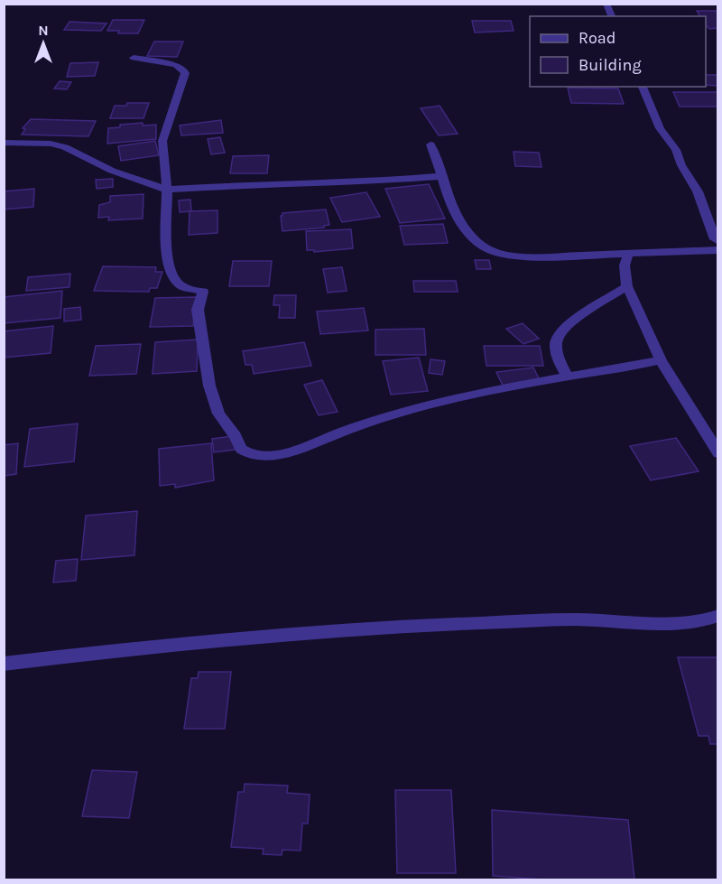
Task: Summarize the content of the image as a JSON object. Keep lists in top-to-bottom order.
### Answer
{
  "legend": ["Road", "Building"],
  "north": "top"
}
